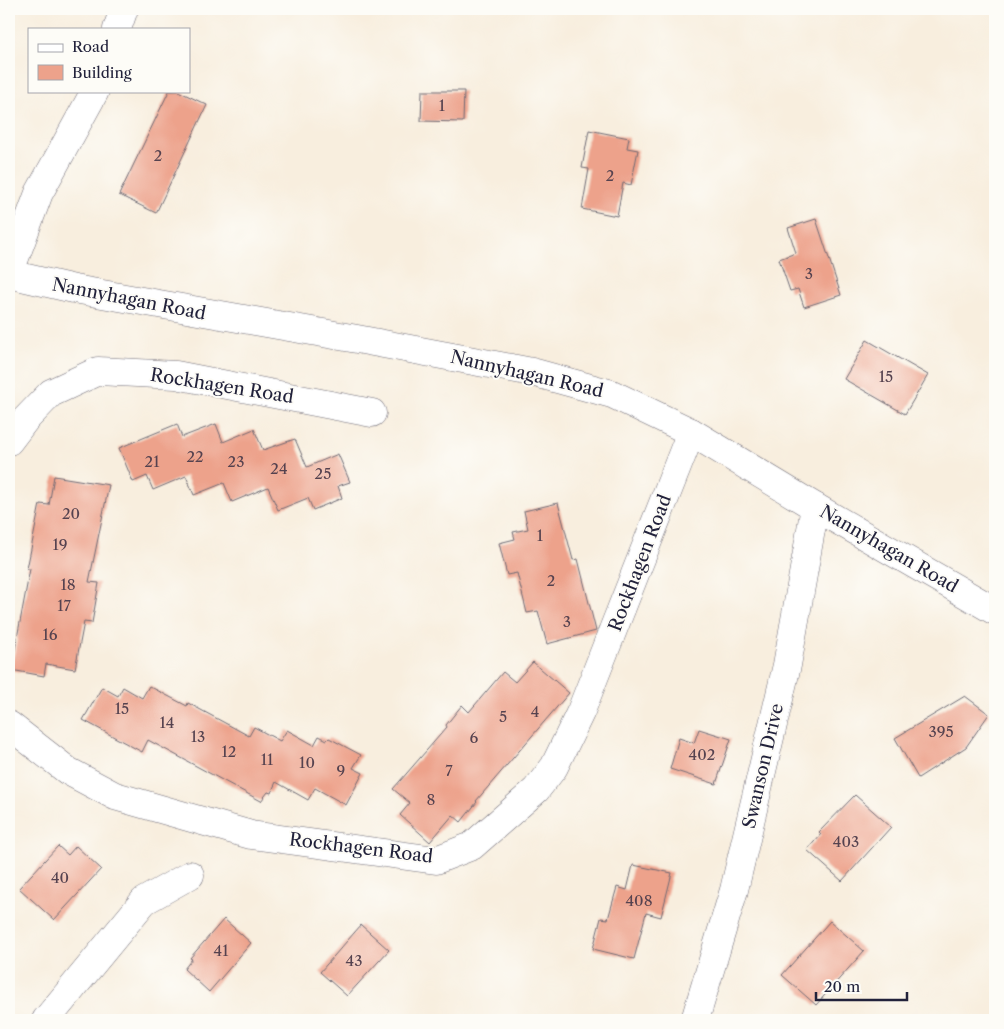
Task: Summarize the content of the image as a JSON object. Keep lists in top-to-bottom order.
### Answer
{
  "streets": {
    "street": ["Nannyhagan Road", "Rockhagen Road", "Swanson Drive"]
  },
  "crossings": [
    ["Nannyhagan Road", "Rockhagen Road"],
    ["Nannyhagan Road", "Swanson Drive"]
  ],
  "house_numbers": [
    "1",
    "2",
    "2",
    "3",
    "15",
    "22",
    "21",
    "23",
    "24",
    "25",
    "20",
    "1",
    "19",
    "2",
    "18",
    "17",
    "3",
    "16",
    "15",
    "4",
    "5",
    "14",
    "395",
    "13",
    "6",
    "12",
    "402",
    "11",
    "10",
    "9",
    "7",
    "8",
    "403",
    "40",
    "408",
    "41",
    "43"
  ],
  "legend": ["Road", "Building"],
  "scale_bar": "20 m"
}
